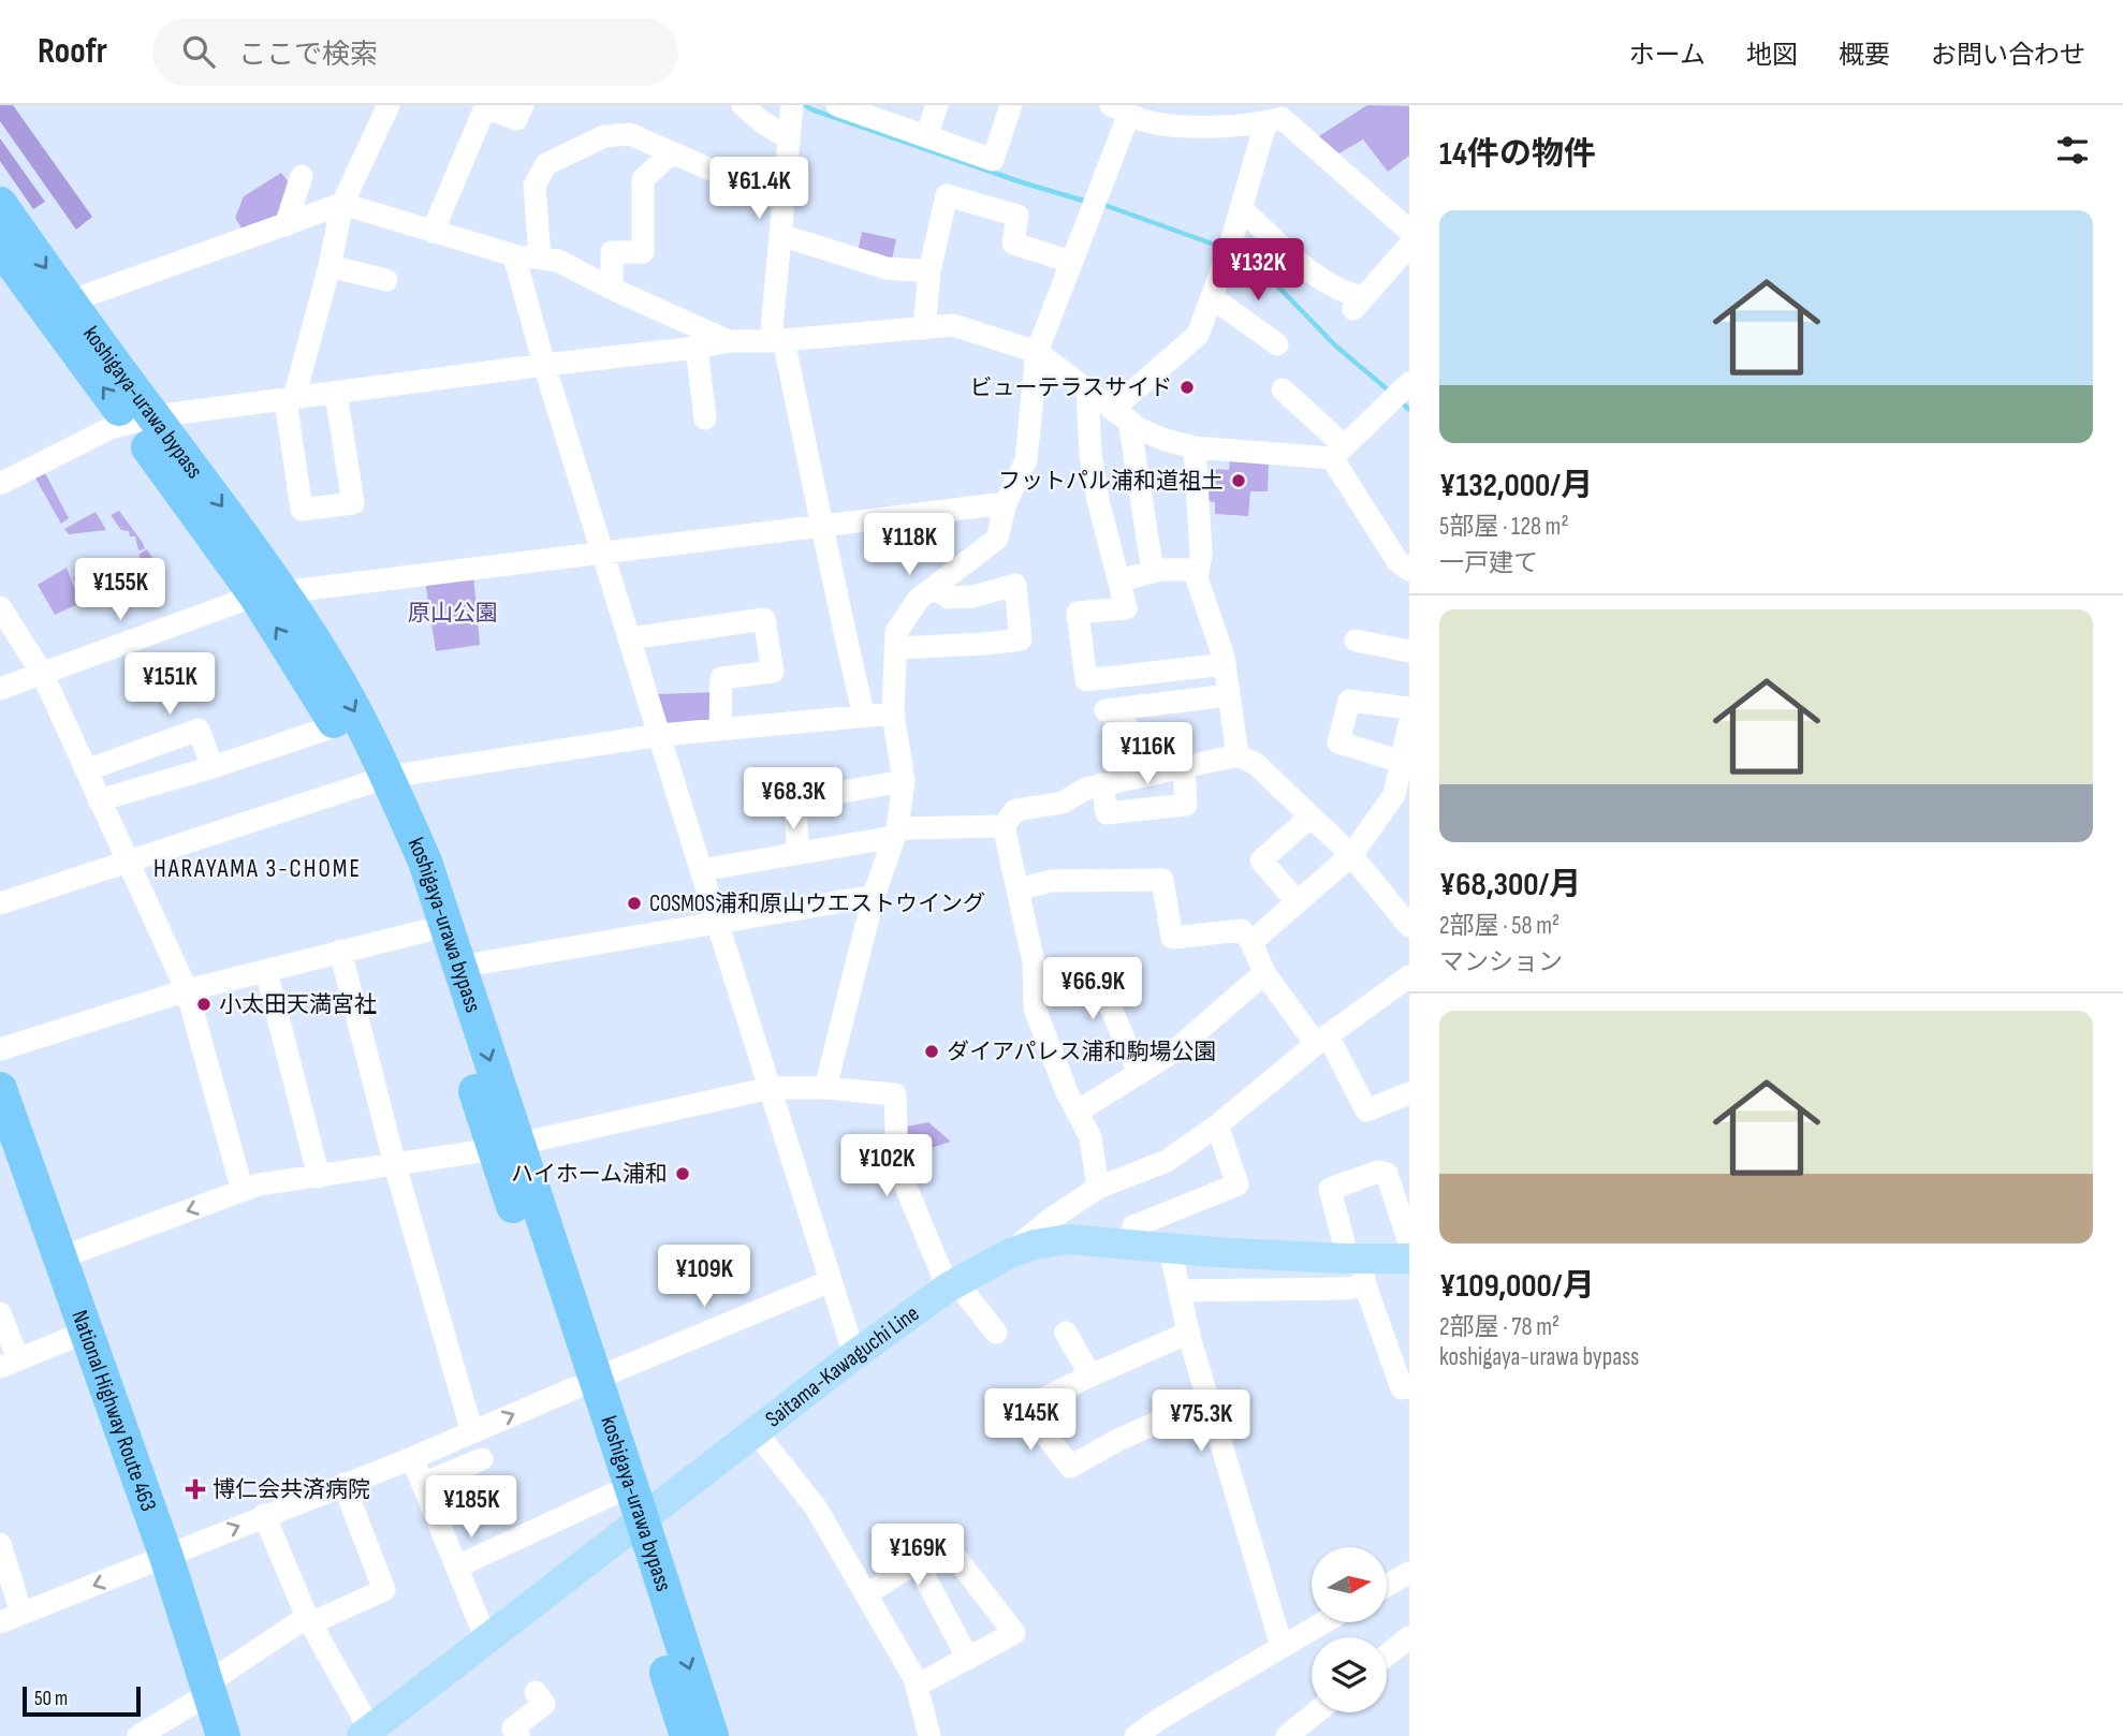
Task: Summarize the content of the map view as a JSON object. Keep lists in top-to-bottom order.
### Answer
{
  "streets": {
    "highway": ["koshigaya-urawa bypass", "National Highway Route 463"],
    "main road": ["Saitama-Kawaguchi Line"]
  },
  "crossings": [
    ["koshigaya-urawa bypass", "Saitama-Kawaguchi Line"]
  ],
  "districts": ["HARAYAMA 3-CHOME"],
  "parks": ["原山公園"],
  "places": {
    "other": [
      "ビューテラスサイド",
      "フットパル浦和道祖土",
      "COSMOS浦和原山ウエストウイング",
      "小太田天満宮社",
      "ダイアパレス浦和駒場公園",
      "ハイホーム浦和"
    ],
    "health": ["博仁会共済病院"]
  },
  "scale_bar": "50 m",
  "north": "right",
  "page": {
    "header": "Roofr",
    "search": "ここで検索",
    "nav": [
      "ホーム",
      "地図",
      "概要",
      "お問い合わせ"
    ],
    "heading": "14件の物件",
    "price": [
      "¥61.4K",
      "¥132K",
      "¥118K",
      "¥155K",
      "¥151K",
      "¥116K",
      "¥68.3K",
      "¥66.9K",
      "¥102K",
      "¥109K",
      "¥145K",
      "¥75.3K",
      "¥185K",
      "¥169K"
    ],
    "list": [
      {
        "name": "¥132,000/月",
        "note": "5部屋 · 128 m² · 一戸建て"
      },
      {
        "name": "¥68,300/月",
        "note": "2部屋 · 58 m² · マンション"
      },
      {
        "name": "¥109,000/月",
        "note": "2部屋 · 78 m² · koshigaya-urawa bypass"
      }
    ],
    "scale": "50 m"
  }
}
